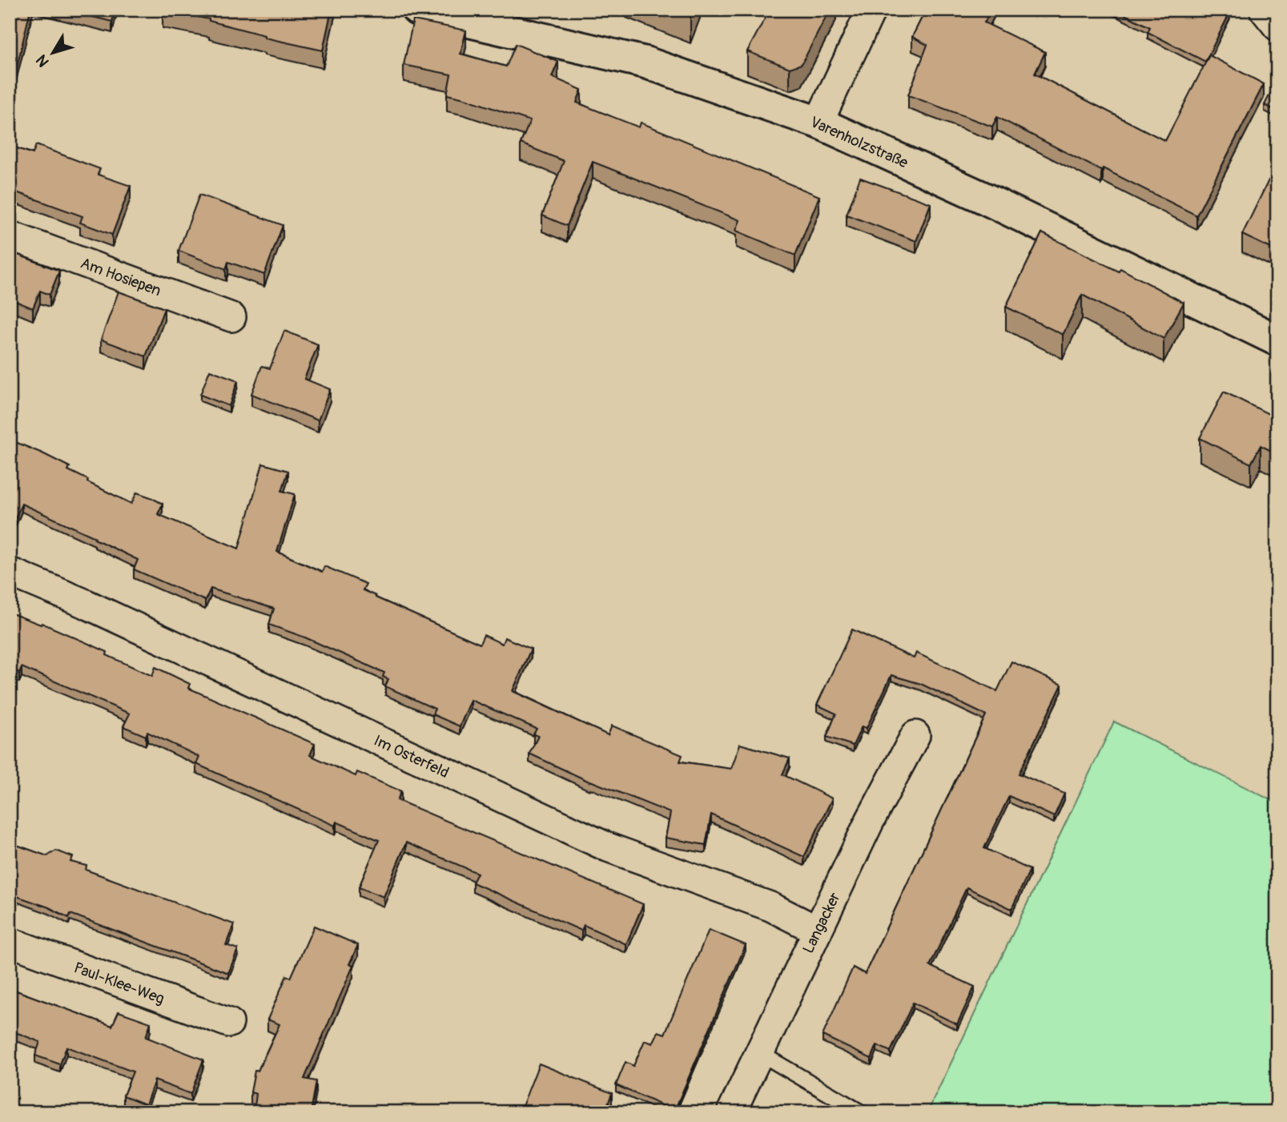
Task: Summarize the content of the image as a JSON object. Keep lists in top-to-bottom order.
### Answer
{
  "streets": {
    "street": [
      "Varenholzstraße",
      "Am Hosiepen",
      "Im Osterfeld",
      "Langacker",
      "Paul-Klee-Weg"
    ]
  },
  "crossings": [
    ["Im Osterfeld", "Langacker"]
  ],
  "north": "bottom left"
}
